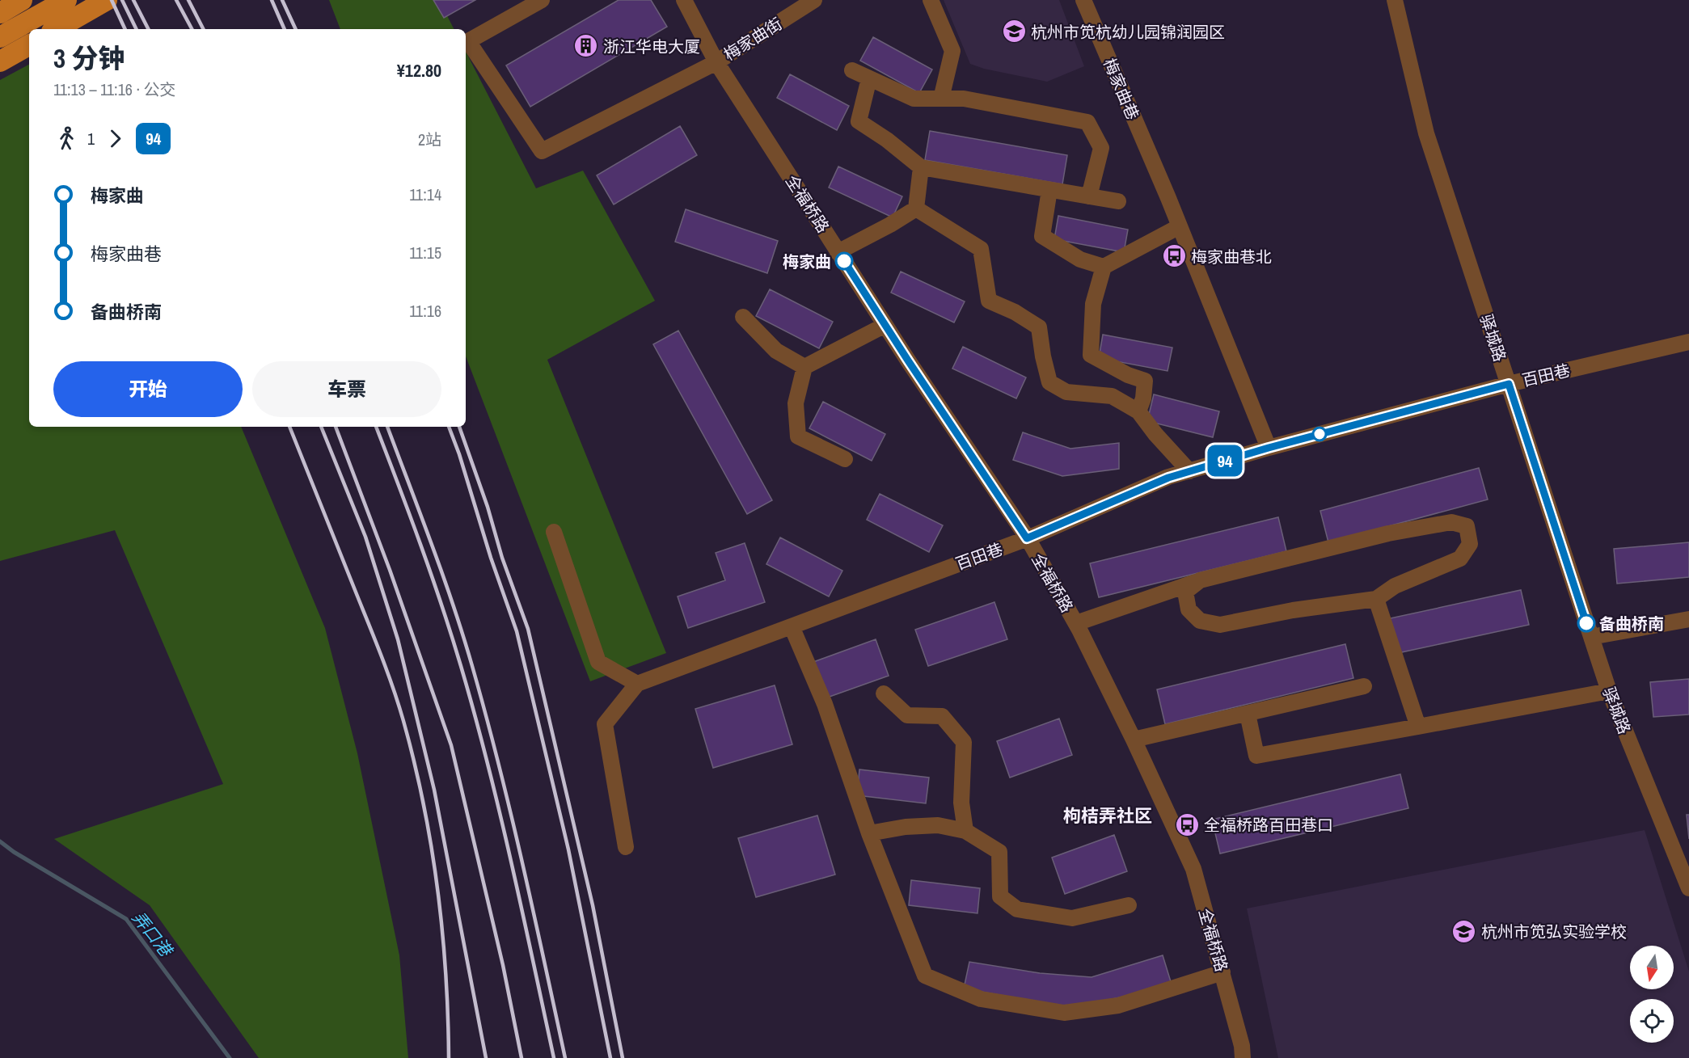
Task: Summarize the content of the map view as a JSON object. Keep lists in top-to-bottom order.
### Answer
{
  "streets": {
    "street": [
      "梅家曲街",
      "梅家曲巷",
      "全福桥路",
      "驿城路",
      "百田巷"
    ]
  },
  "crossings": [
    ["梅家曲街", "全福桥路"],
    ["梅家曲巷", "百田巷"],
    ["全福桥路", "百田巷"],
    ["驿城路", "百田巷"]
  ],
  "districts": ["枸桔弄社区"],
  "water": ["弄口港"],
  "places": {
    "school or university": ["杭州市笕杭幼儿园锦润园区", "杭州市笕弘实验学校"],
    "building": ["浙江华电大厦"],
    "bus stop": ["梅家曲巷北", "全福桥路百田巷口"],
    "other": ["梅家曲", "备曲桥南"]
  },
  "lines": ["bus line 94"],
  "north": "bottom",
  "page": {
    "on_map": "94",
    "heading": ["3 分钟", "11:13 – 11:16 · 公交", "¥12.80"],
    "legs": ["1", "94", "2站"],
    "list": [
      {
        "name": "梅家曲",
        "value": "11:14"
      },
      {
        "name": "梅家曲巷",
        "value": "11:15"
      },
      {
        "name": "备曲桥南",
        "value": "11:16"
      }
    ],
    "buttons": ["开始", "车票"]
  }
}
